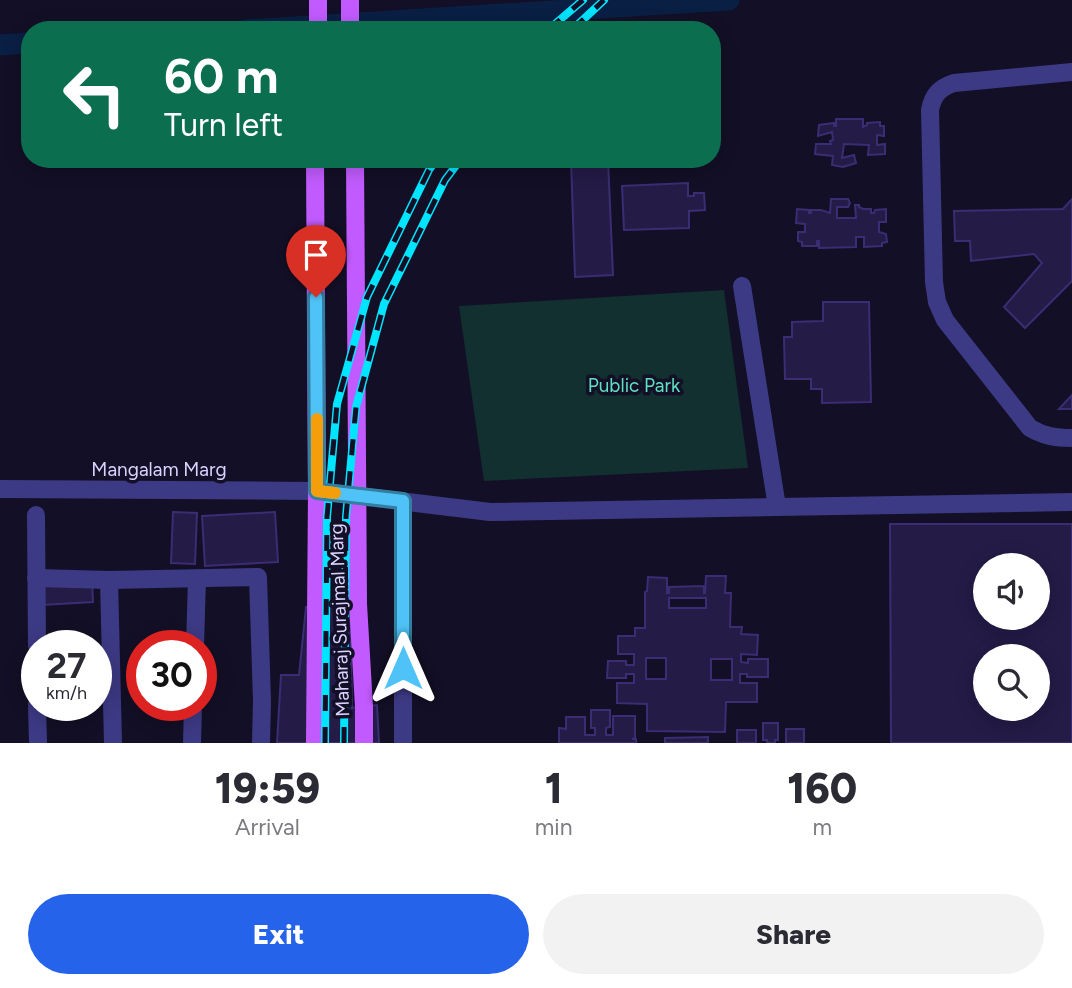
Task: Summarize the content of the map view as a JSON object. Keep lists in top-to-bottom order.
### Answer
{
  "streets": {
    "main road": ["Maharaj Surajmal Marg"],
    "street": ["Mangalam Marg"]
  },
  "crossings": [
    ["Mangalam Marg", "Maharaj Surajmal Marg"]
  ],
  "parks": ["Public Park"],
  "page": {
    "turn": ["60 m", "Turn left"],
    "speed": "27 km/h",
    "limit": "30",
    "eta": [
      "19:59",
      "Arrival",
      "1",
      "min",
      "160",
      "m"
    ],
    "buttons": ["Exit", "Share"]
  }
}
